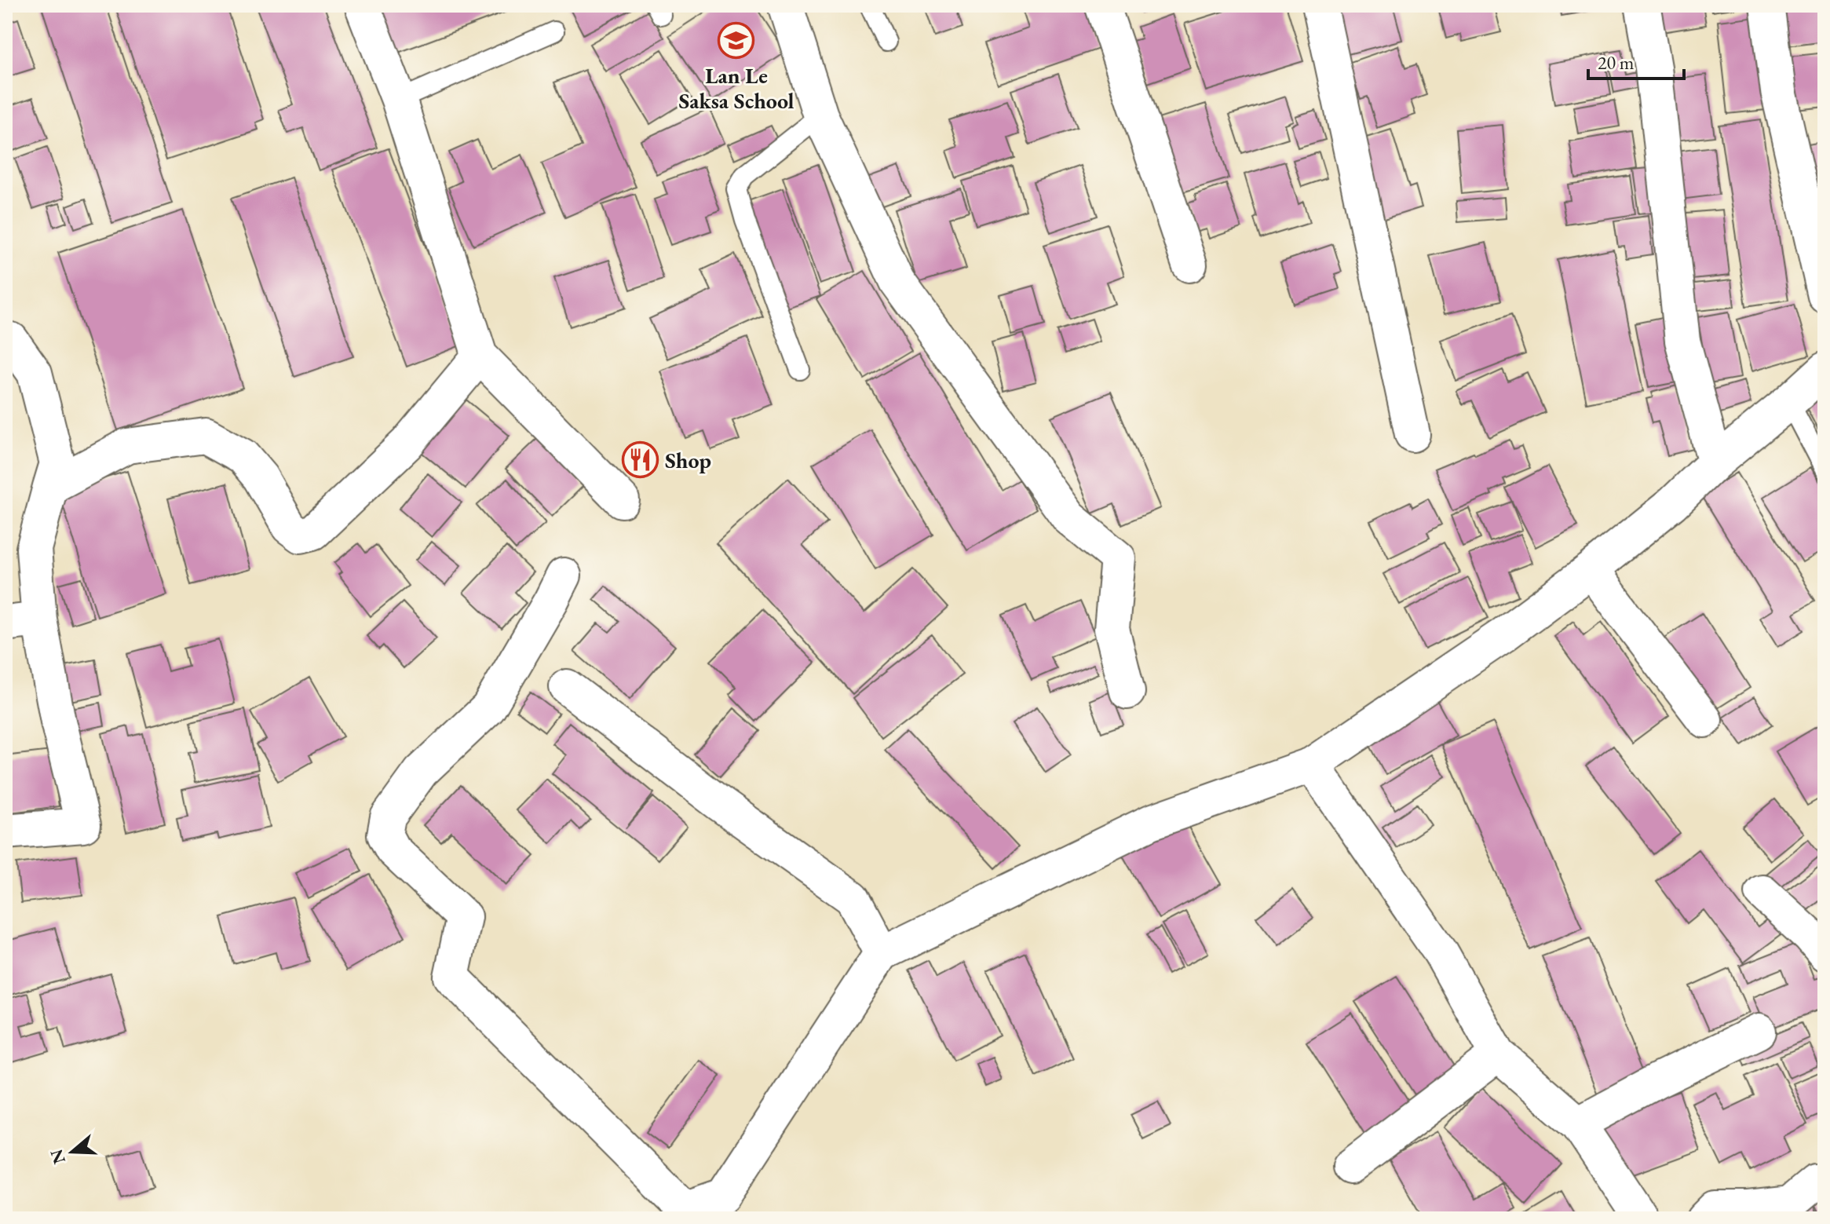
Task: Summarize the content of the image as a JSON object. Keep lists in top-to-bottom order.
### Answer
{
  "places": {
    "school or university": ["Lan Le Saksa School"],
    "restaurant": ["Shop"]
  },
  "scale_bar": "20 m",
  "north": "left"
}
